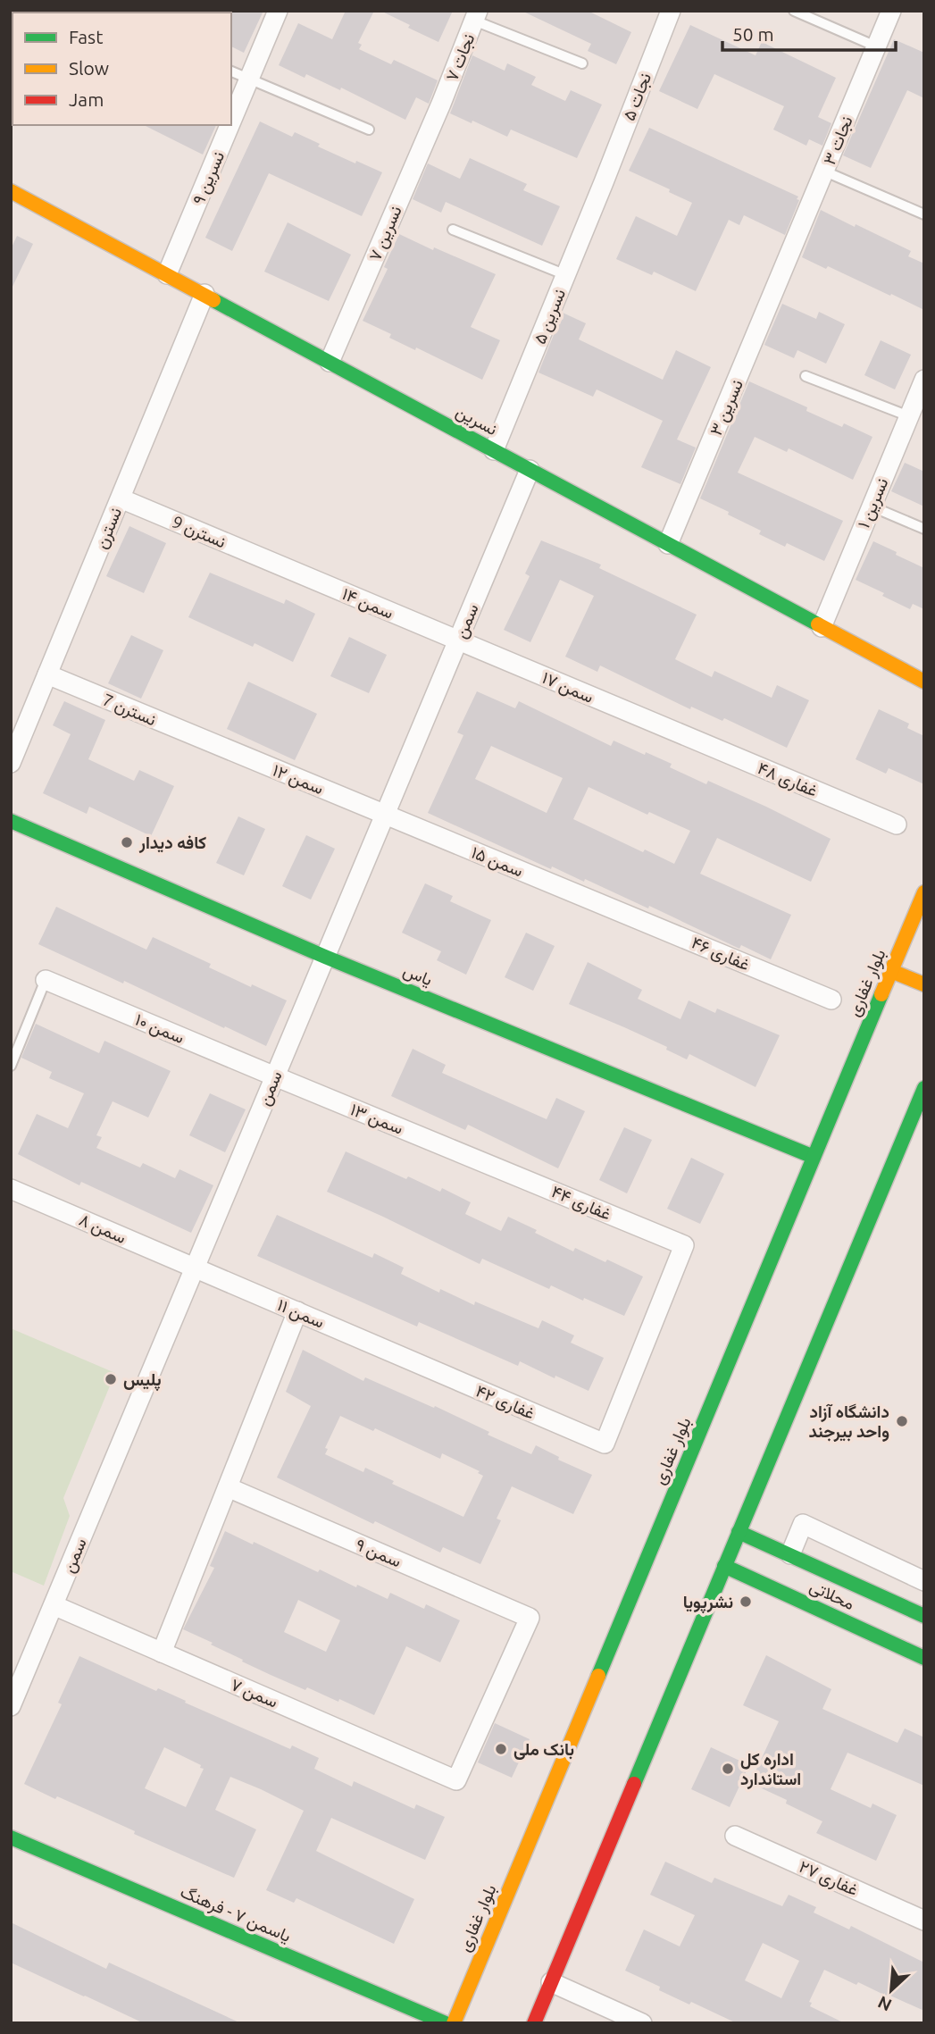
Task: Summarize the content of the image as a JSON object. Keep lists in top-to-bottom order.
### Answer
{
  "streets": {
    "main road": [
      "نسرین",
      "یاس",
      "بلوار غفاری",
      "محلاتی",
      "یاسمن ۷ - فرهنگ"
    ],
    "street": [
      "نجات ۷",
      "نجات ۵",
      "نجات ۳",
      "نسرین ۹",
      "نسرین ۷",
      "نسرین ۵",
      "نسرین ۳",
      "نسرین ۱",
      "نسترن",
      "نسترن 9",
      "سمن ۱۴",
      "سمن",
      "سمن ۱۷",
      "نسترن 7",
      "سمن ۱۲",
      "غفاری ۴۸",
      "سمن ۱۵",
      "غفاری ۴۶",
      "سمن ۱۰",
      "سمن ۱۳",
      "غفاری ۴۴",
      "سمن ۸",
      "سمن ۱۱",
      "غفاری ۴۲",
      "سمن ۹",
      "سمن ۷",
      "غفاری ۲۷"
    ]
  },
  "crossings": [
    ["نجات ۷", "نسرین ۷"],
    ["نجات ۵", "نسرین ۵"],
    ["نجات ۳", "نسرین ۳"],
    ["نسرین ۹", "نسرین"],
    ["نسرین ۷", "نسرین"],
    ["نسرین ۵", "نسرین"],
    ["نسرین ۳", "نسرین"],
    ["نسرین", "نسرین ۱"],
    ["نسرین", "نسترن"],
    ["نسرین", "سمن"],
    ["نسترن", "نسترن 9"],
    ["نسترن", "نسترن 7"],
    ["نسترن 9", "سمن ۱۴"],
    ["سمن ۱۴", "سمن"],
    ["سمن ۱۴", "سمن ۱۷"],
    ["سمن", "سمن ۱۷"],
    ["سمن", "سمن ۱۲"],
    ["سمن", "سمن ۱۵"],
    ["سمن", "یاس"],
    ["سمن", "سمن ۱۰"],
    ["سمن", "سمن ۱۳"],
    ["سمن", "سمن ۸"],
    ["سمن", "سمن ۱۱"],
    ["سمن", "سمن ۷"],
    ["سمن ۱۷", "غفاری ۴۸"],
    ["نسترن 7", "سمن ۱۲"],
    ["سمن ۱۲", "سمن ۱۵"],
    ["سمن ۱۵", "غفاری ۴۶"],
    ["یاس", "بلوار غفاری"],
    ["سمن ۱۰", "سمن ۱۳"],
    ["سمن ۱۳", "غفاری ۴۴"],
    ["غفاری ۴۴", "غفاری ۴۲"],
    ["سمن ۸", "سمن ۱۱"],
    ["سمن ۱۱", "غفاری ۴۲"],
    ["سمن ۹", "سمن ۷"]
  ],
  "places": [
    "کافه دیدار",
    "پلیس",
    "دانشگاه آزاد واحد بیرجند",
    "نشرپویا",
    "بانک ملی",
    "اداره کل استاندارد"
  ],
  "legend": ["Fast", "Slow", "Jam"],
  "scale_bar": "50 m",
  "north": "bottom left"
}
